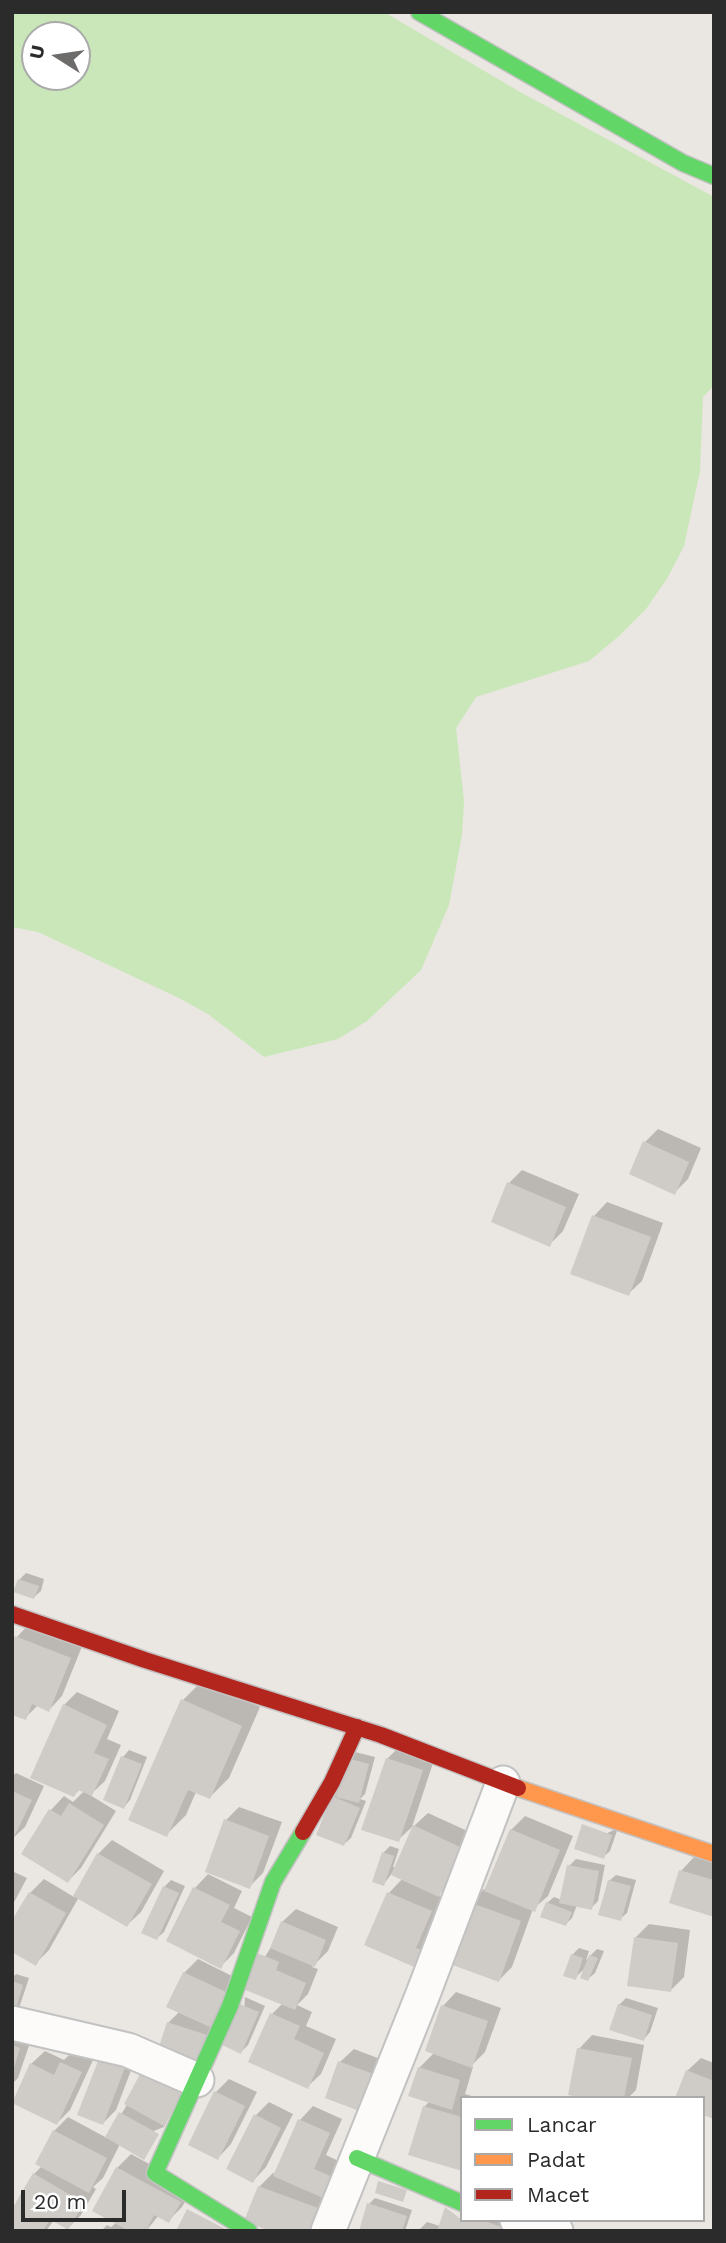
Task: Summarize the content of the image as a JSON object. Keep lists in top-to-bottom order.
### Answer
{
  "legend": ["Lancar", "Padat", "Macet"],
  "scale_bar": "20 m",
  "north": "left"
}
